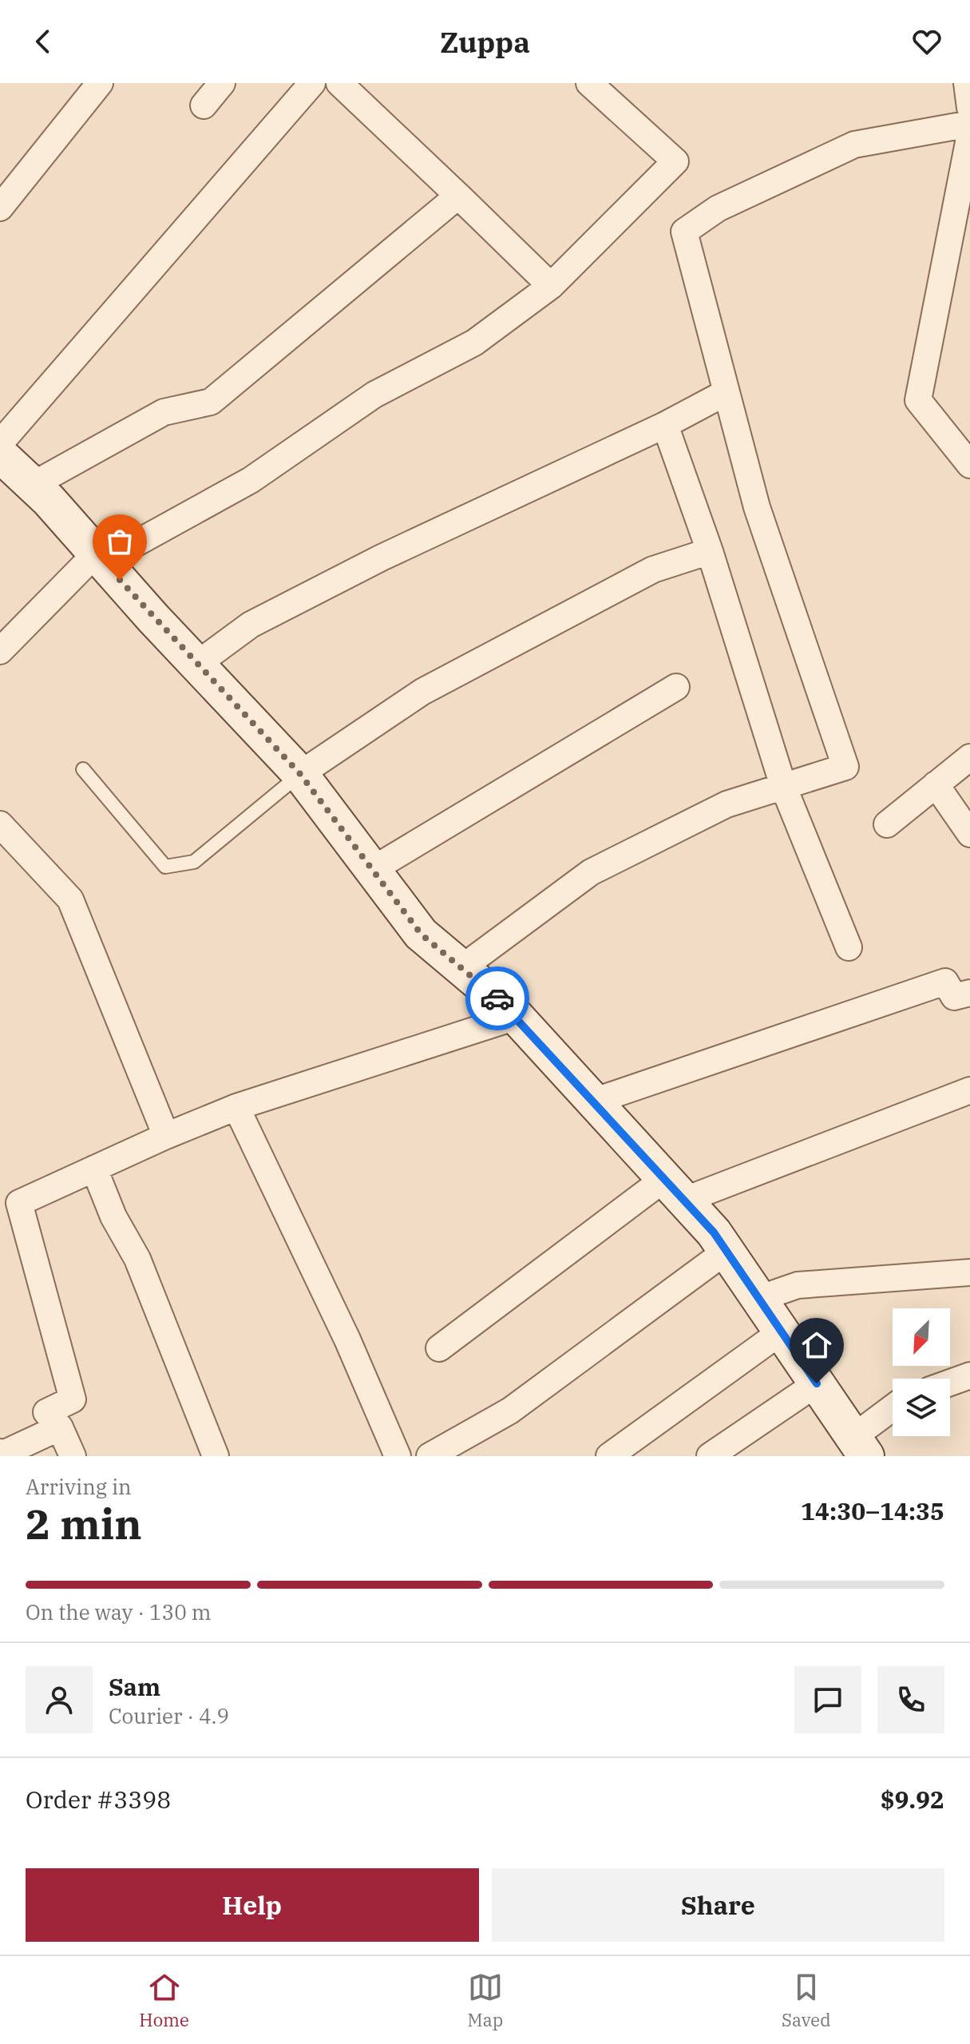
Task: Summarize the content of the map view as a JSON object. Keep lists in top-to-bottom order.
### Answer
{
  "north": "bottom left",
  "page": {
    "header": "Zuppa",
    "heading": ["2 min", "Arriving in", "14:30–14:35"],
    "panel": [
      "Sam",
      "Courier · 4.9",
      "Order #3398",
      "$9.92"
    ],
    "bar": "On the way · 130 m",
    "buttons": ["Help", "Share"],
    "tabs": ["Home", "Map", "Saved"]
  }
}
